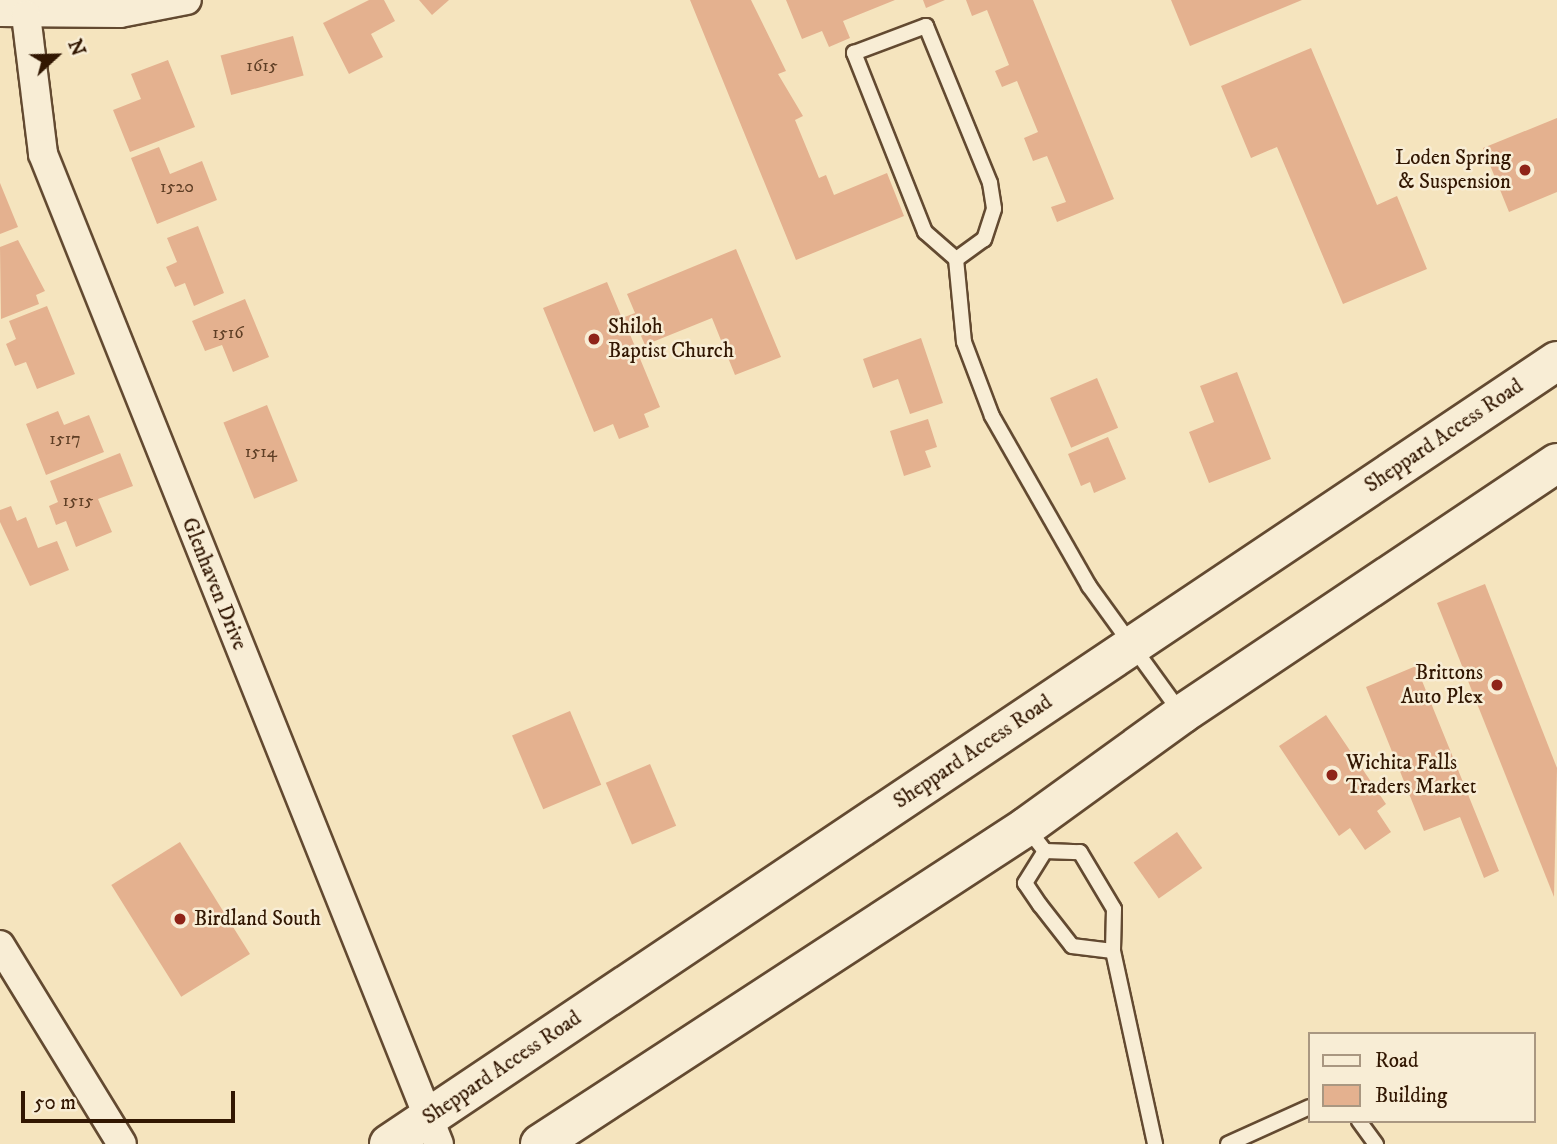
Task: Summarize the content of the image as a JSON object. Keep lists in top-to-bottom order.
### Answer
{
  "streets": {
    "main road": ["Sheppard Access Road"],
    "street": ["Glenhaven Drive"]
  },
  "crossings": [
    ["Sheppard Access Road", "Glenhaven Drive"]
  ],
  "places": [
    "Loden Spring & Suspension",
    "Shiloh Baptist Church",
    "Brittons Auto Plex",
    "Wichita Falls Traders Market",
    "Birdland South"
  ],
  "house_numbers": [
    "1615",
    "1520",
    "1516",
    "1517",
    "1514",
    "1515"
  ],
  "legend": ["Road", "Building"],
  "scale_bar": "50 m",
  "north": "right"
}
